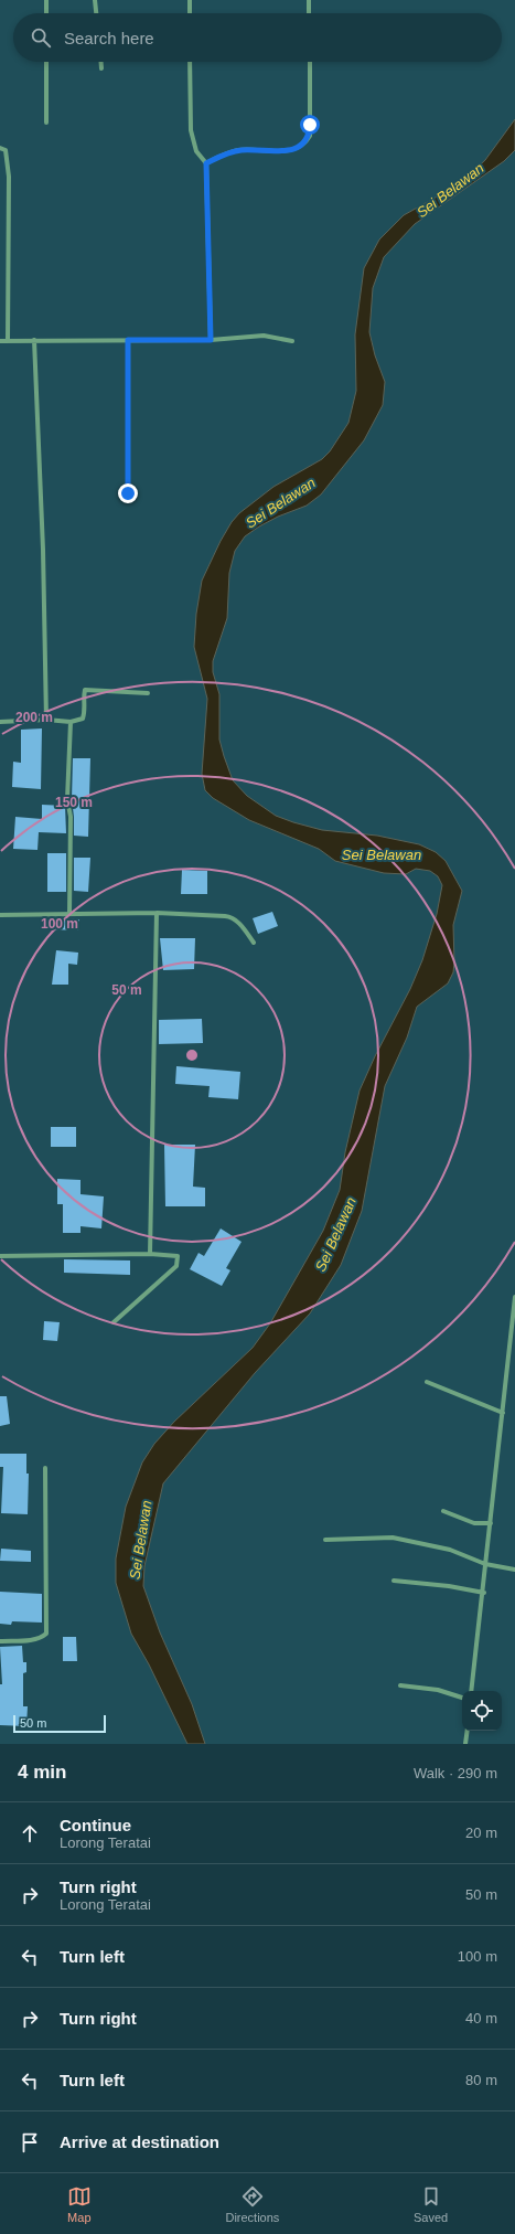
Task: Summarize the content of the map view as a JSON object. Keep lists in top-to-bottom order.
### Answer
{
  "water": ["Sei Belawan"],
  "scale_bar": "50 m",
  "page": {
    "search": "Search here",
    "scale": "50 m",
    "heading": ["4 min", "Walk · 290 m"],
    "list": [
      ["Continue", "Lorong Teratai", "20 m"],
      ["Turn right", "Lorong Teratai", "50 m"],
      ["Turn left", "100 m"],
      ["Turn right", "40 m"],
      ["Turn left", "80 m"],
      "Arrive at destination"
    ],
    "nav": ["Map", "Directions", "Saved"]
  },
  "rings": [
    "200 m",
    "150 m",
    "100 m",
    "50 m"
  ]
}
